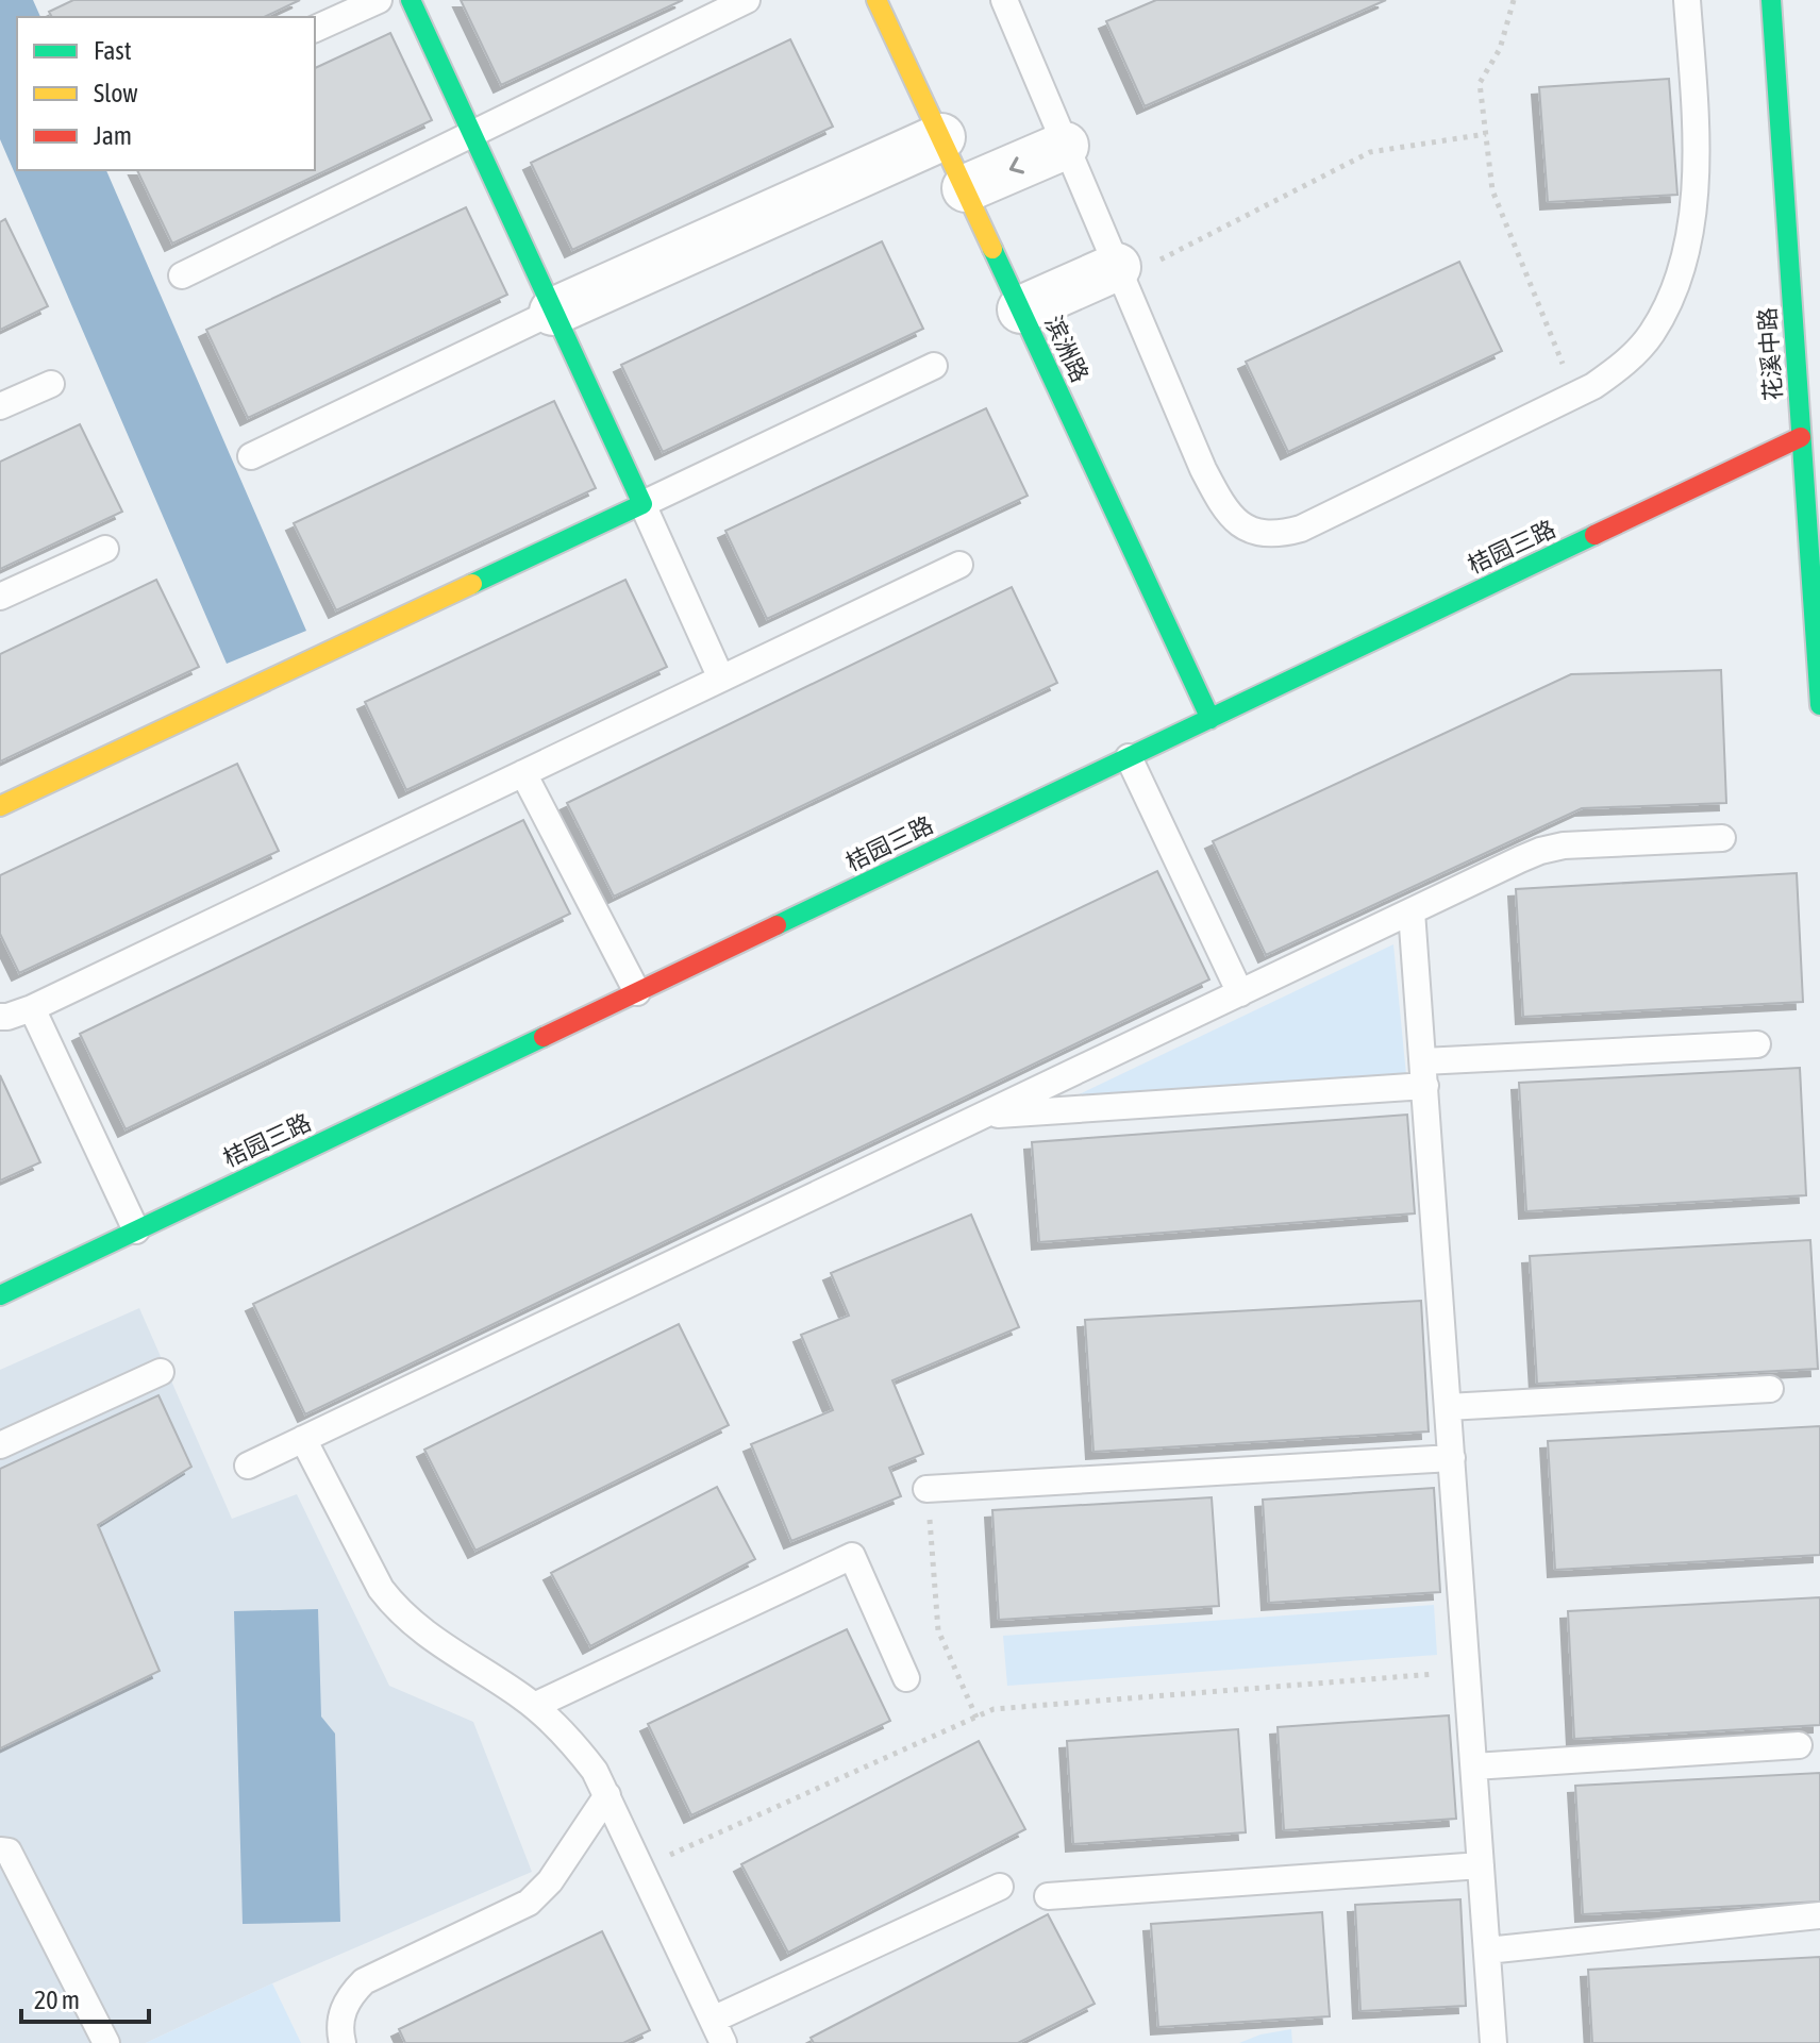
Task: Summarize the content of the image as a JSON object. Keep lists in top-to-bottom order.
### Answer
{
  "streets": {
    "street": ["滨洲路", "花溪中路", "桔园三路"]
  },
  "crossings": [
    ["滨洲路", "桔园三路"],
    ["花溪中路", "桔园三路"]
  ],
  "legend": ["Fast", "Slow", "Jam"],
  "scale_bar": "20 m"
}
